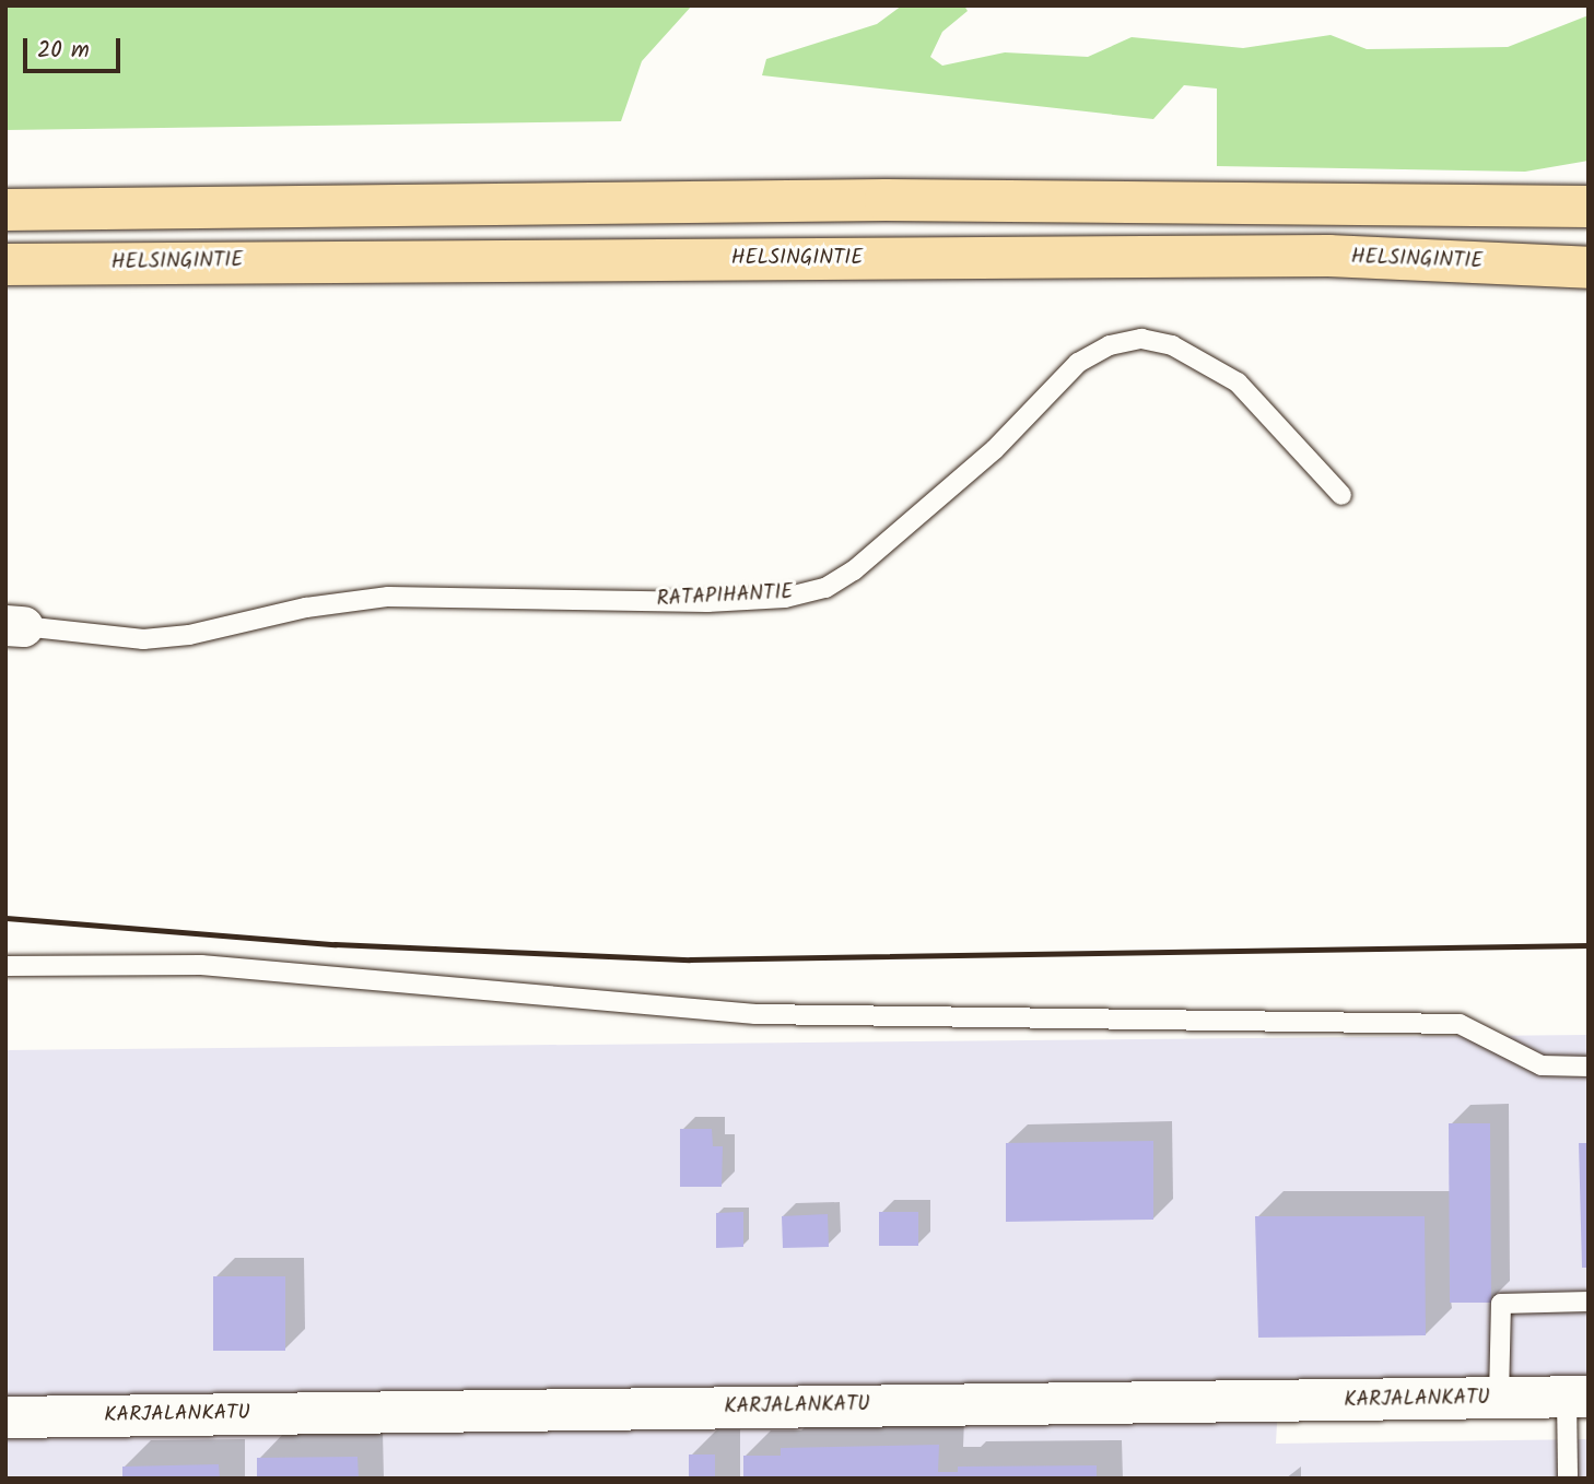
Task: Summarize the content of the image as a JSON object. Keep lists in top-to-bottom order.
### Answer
{
  "streets": {
    "highway": ["HELSINGINTIE"],
    "street": ["KARJALANKATU"],
    "lane": ["RATAPIHANTIE"]
  },
  "scale_bar": "20 m"
}
